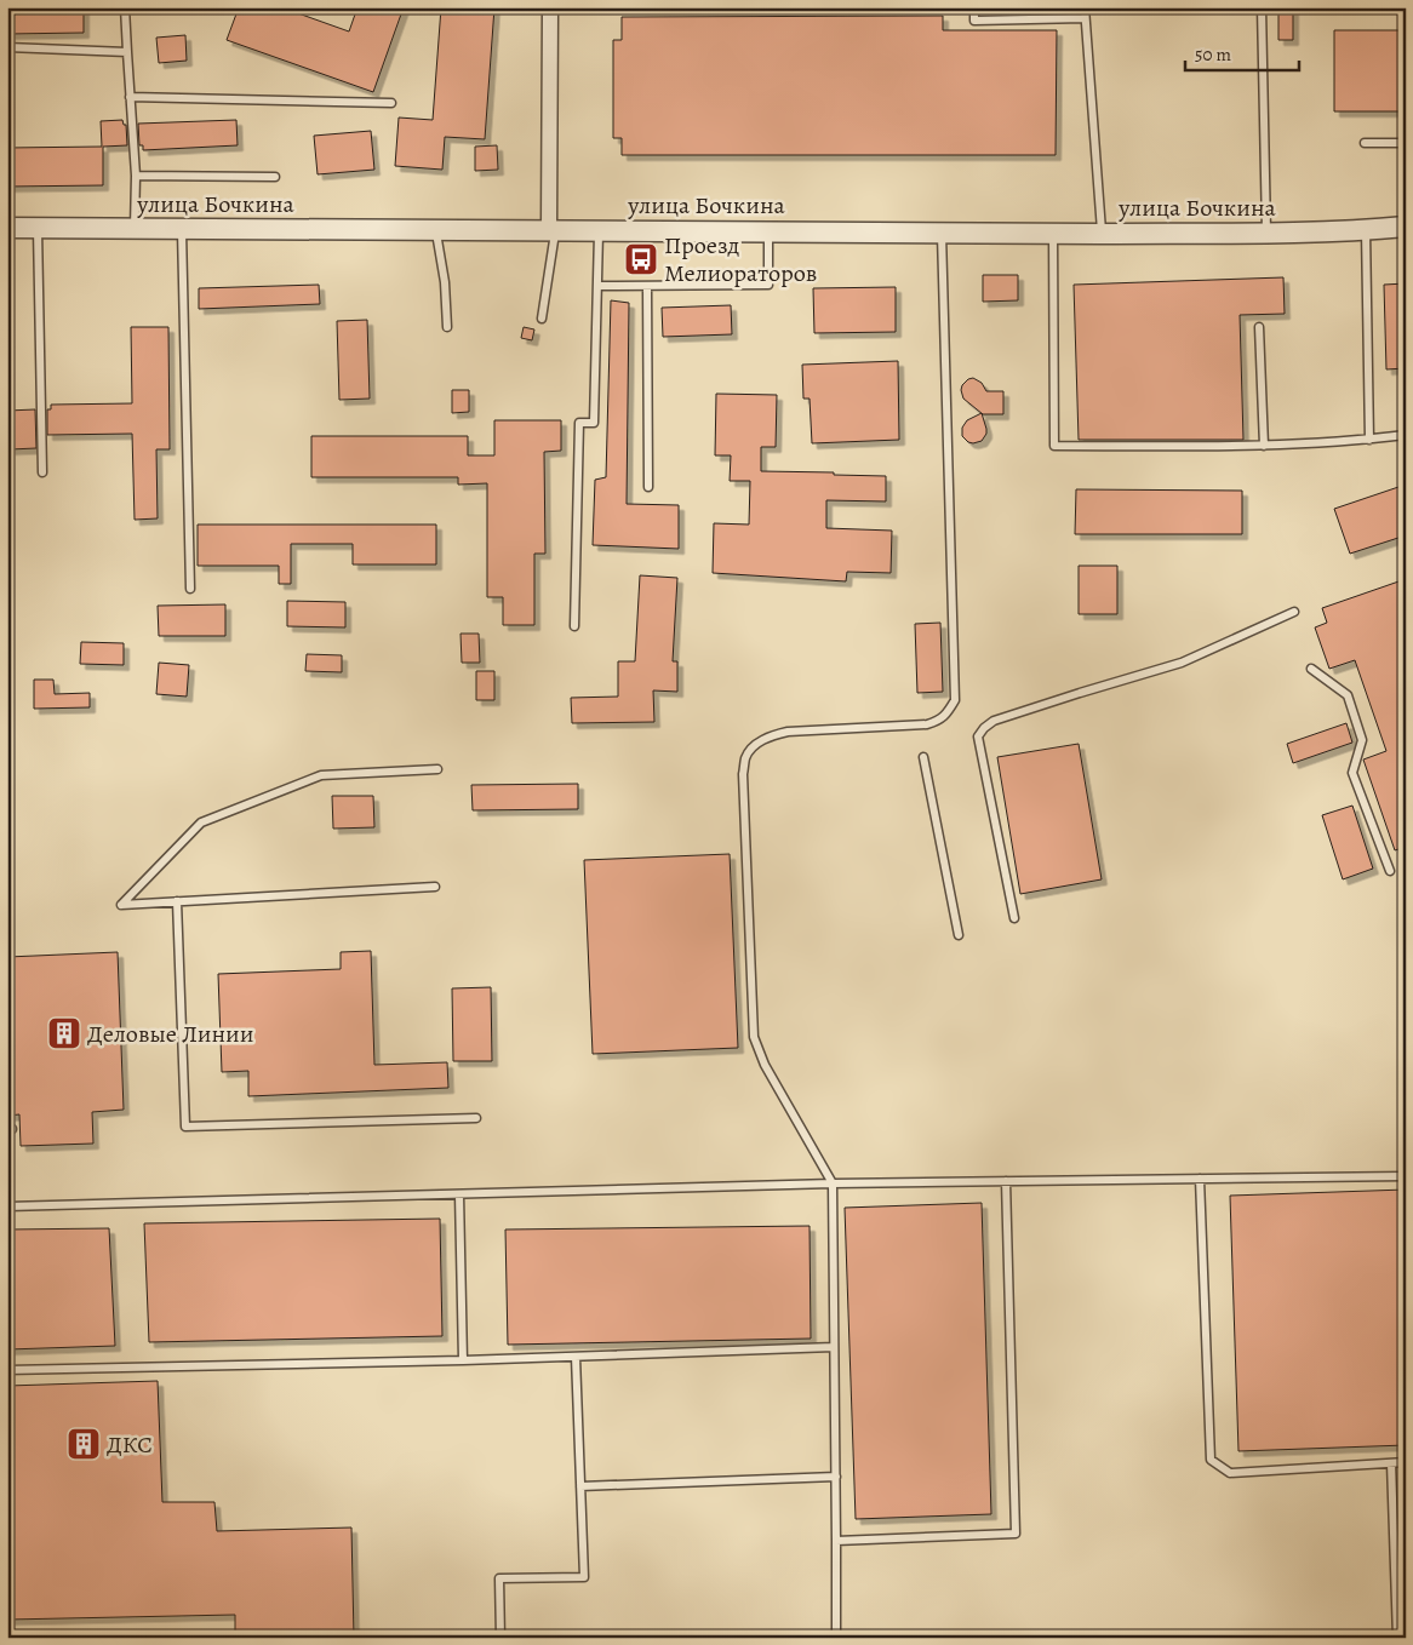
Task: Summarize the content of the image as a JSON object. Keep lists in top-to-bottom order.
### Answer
{
  "streets": {
    "street": ["улица Бочкина"]
  },
  "places": {
    "bus stop": ["Проезд Мелиораторов"],
    "building": ["Деловые Линии", "ДКС"]
  },
  "scale_bar": "50 m"
}
